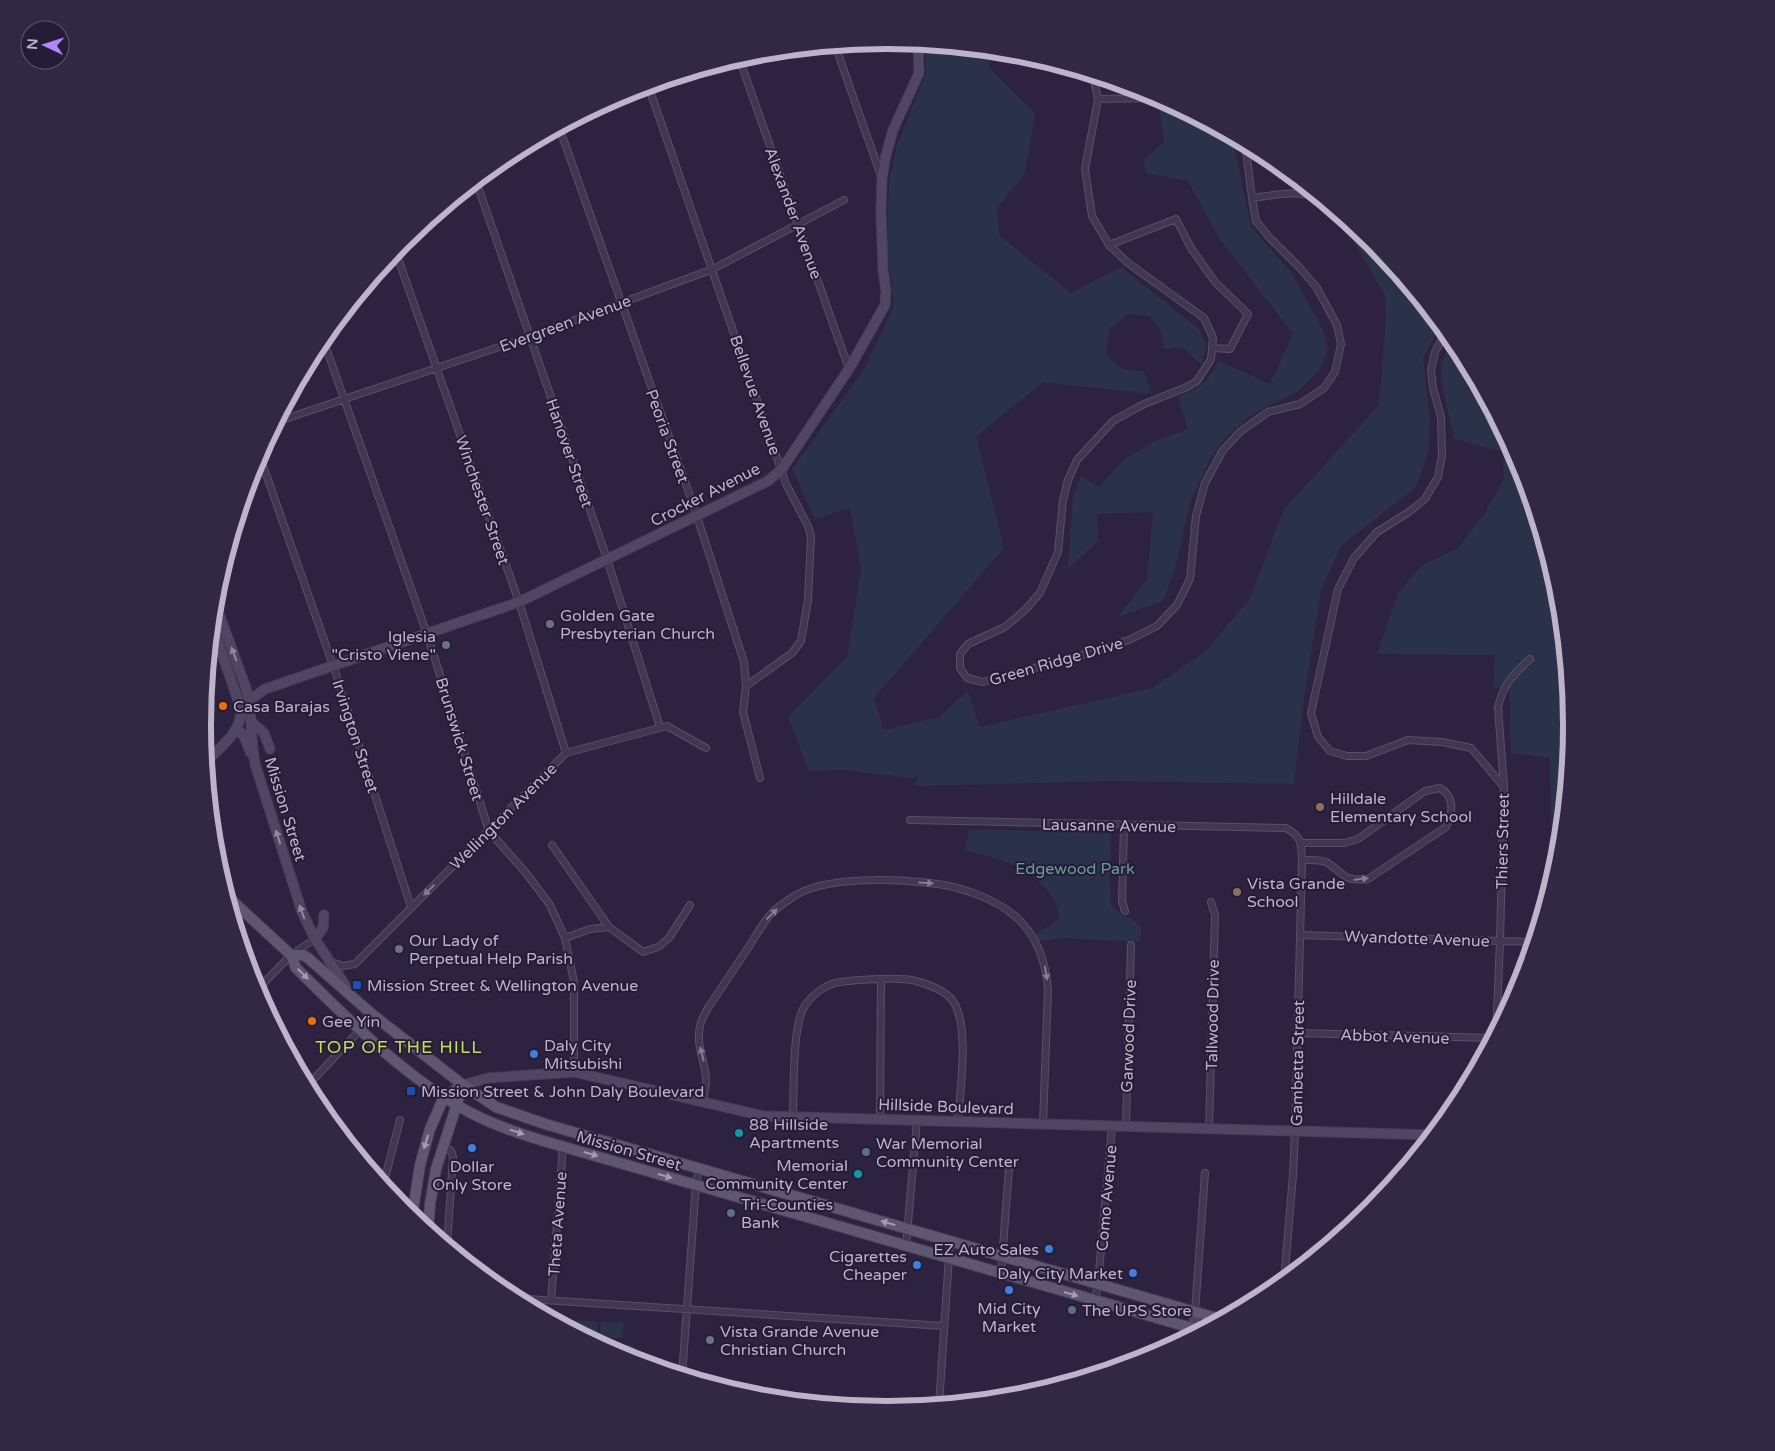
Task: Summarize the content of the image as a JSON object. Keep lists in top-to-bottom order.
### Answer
{
  "streets": {
    "main road": ["Crocker Avenue", "Mission Street", "Hillside Boulevard"],
    "street": [
      "Alexander Avenue",
      "Evergreen Avenue",
      "Bellevue Avenue",
      "Peoria Street",
      "Hanover Street",
      "Winchester Street",
      "Green Ridge Drive",
      "Irvington Street",
      "Brunswick Street",
      "Wellington Avenue",
      "Lausanne Avenue",
      "Thiers Street",
      "Wyandotte Avenue",
      "Tallwood Drive",
      "Garwood Drive",
      "Abbot Avenue",
      "Gambetta Street",
      "Como Avenue",
      "Theta Avenue"
    ]
  },
  "crossings": [
    ["Alexander Avenue", "Evergreen Avenue"],
    ["Alexander Avenue", "Crocker Avenue"],
    ["Evergreen Avenue", "Bellevue Avenue"],
    ["Evergreen Avenue", "Peoria Street"],
    ["Evergreen Avenue", "Hanover Street"],
    ["Evergreen Avenue", "Winchester Street"],
    ["Evergreen Avenue", "Brunswick Street"],
    ["Bellevue Avenue", "Peoria Street"],
    ["Bellevue Avenue", "Crocker Avenue"],
    ["Peoria Street", "Crocker Avenue"],
    ["Hanover Street", "Crocker Avenue"],
    ["Hanover Street", "Wellington Avenue"],
    ["Crocker Avenue", "Winchester Street"],
    ["Crocker Avenue", "Irvington Street"],
    ["Crocker Avenue", "Brunswick Street"],
    ["Crocker Avenue", "Mission Street"],
    ["Winchester Street", "Wellington Avenue"],
    ["Irvington Street", "Wellington Avenue"],
    ["Brunswick Street", "Wellington Avenue"],
    ["Brunswick Street", "Hillside Boulevard"],
    ["Mission Street", "Wellington Avenue"],
    ["Mission Street", "Hillside Boulevard"],
    ["Mission Street", "Como Avenue"],
    ["Mission Street", "Theta Avenue"],
    ["Lausanne Avenue", "Gambetta Street"],
    ["Thiers Street", "Wyandotte Avenue"],
    ["Wyandotte Avenue", "Gambetta Street"],
    ["Tallwood Drive", "Hillside Boulevard"],
    ["Garwood Drive", "Hillside Boulevard"],
    ["Abbot Avenue", "Gambetta Street"],
    ["Gambetta Street", "Hillside Boulevard"],
    ["Hillside Boulevard", "Como Avenue"]
  ],
  "districts": ["TOP OF THE HILL"],
  "parks": ["Edgewood Park"],
  "places": {
    "other": [
      "Golden Gate Presbyterian Church",
      "Iglesia \"Cristo Viene\"",
      "Casa Barajas",
      "Hilldale Elementary School",
      "Vista Grande School",
      "Our Lady of Perpetual Help Parish",
      "Gee Yin",
      "Daly City Mitsubishi",
      "88 Hillside Apartments",
      "Dollar Only Store",
      "War Memorial Community Center",
      "Memorial Community Center",
      "Tri-Counties Bank",
      "EZ Auto Sales",
      "Cigarettes Cheaper",
      "Daly City Market",
      "Mid City Market",
      "The UPS Store",
      "Vista Grande Avenue Christian Church"
    ],
    "transit": ["Mission Street & Wellington Avenue", "Mission Street & John Daly Boulevard"]
  },
  "north": "left"
}
